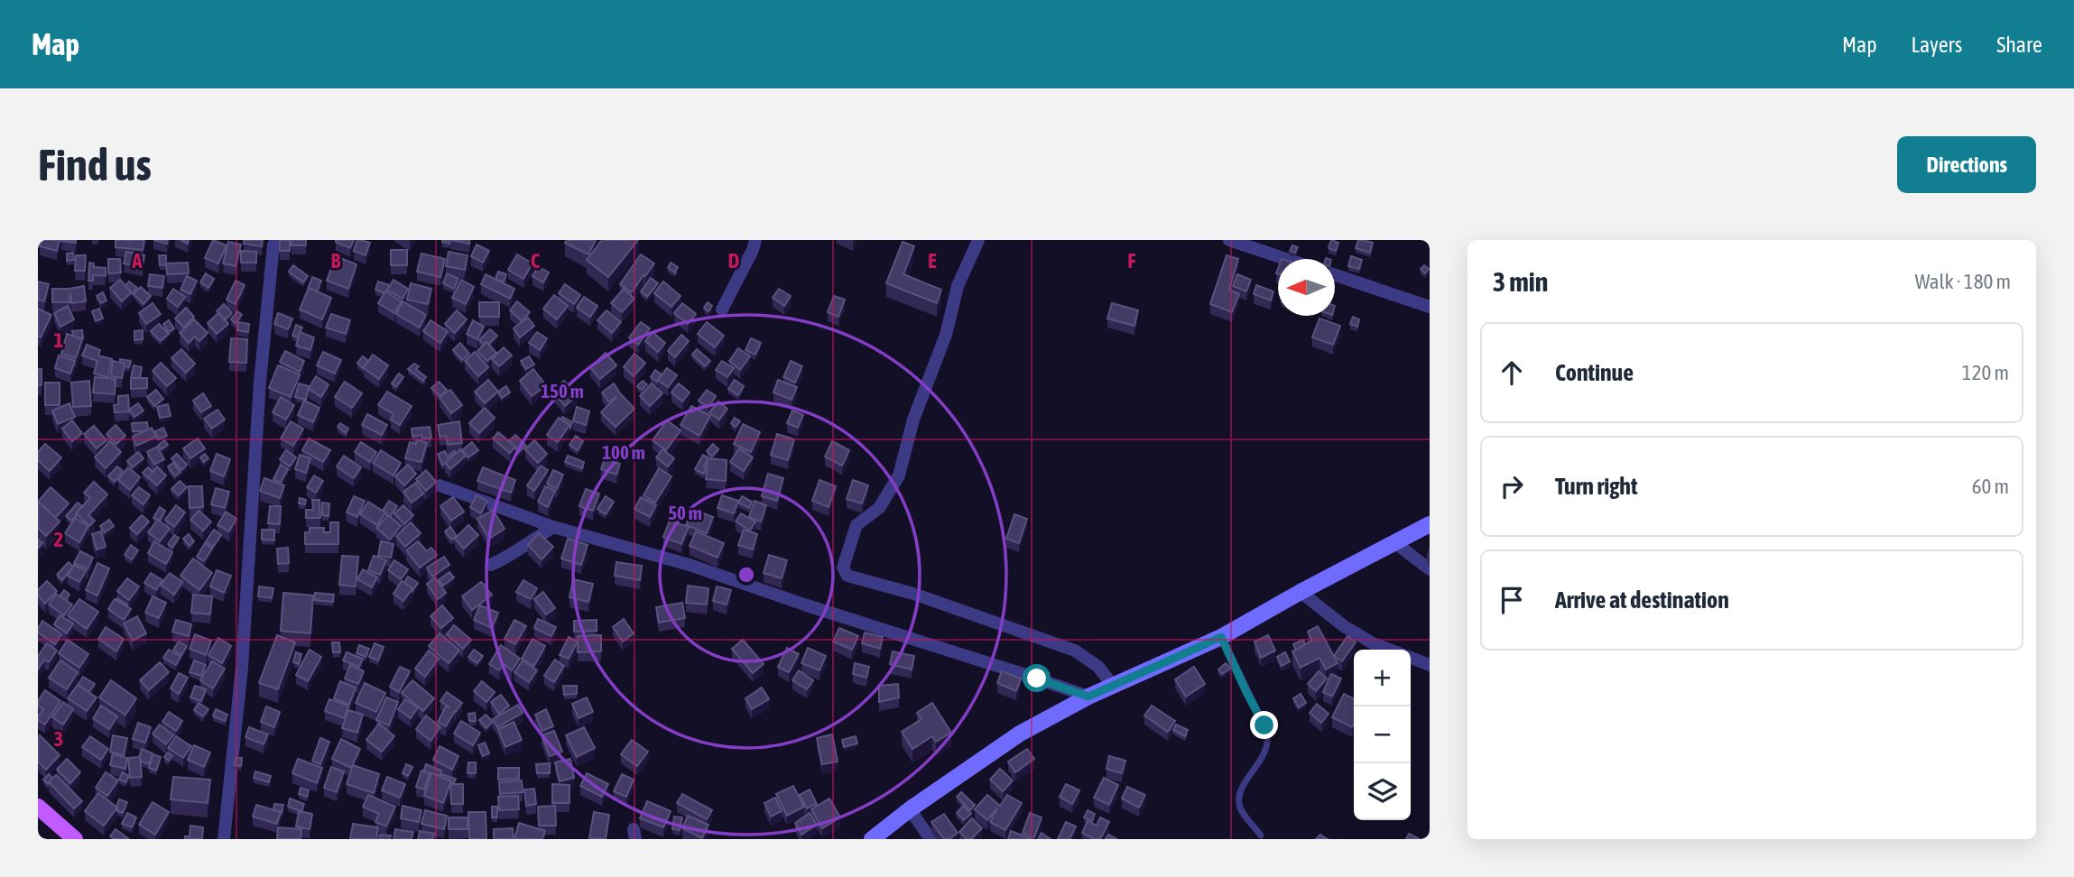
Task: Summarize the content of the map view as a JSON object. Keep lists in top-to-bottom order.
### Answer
{
  "north": "left",
  "page": {
    "header": "Map",
    "nav": ["Map", "Layers", "Share"],
    "buttons": "Directions",
    "title": "Find us",
    "heading": ["3 min", "Walk · 180 m"],
    "list": [
      ["Continue", "120 m"],
      ["Turn right", "60 m"],
      "Arrive at destination"
    ],
    "map_buttons": ["+", "−"]
  },
  "grid": {
    "columns": [
      "A",
      "B",
      "C",
      "D",
      "E",
      "F"
    ],
    "rows": ["1", "2", "3"]
  },
  "rings": ["150 m", "100 m", "50 m"]
}
